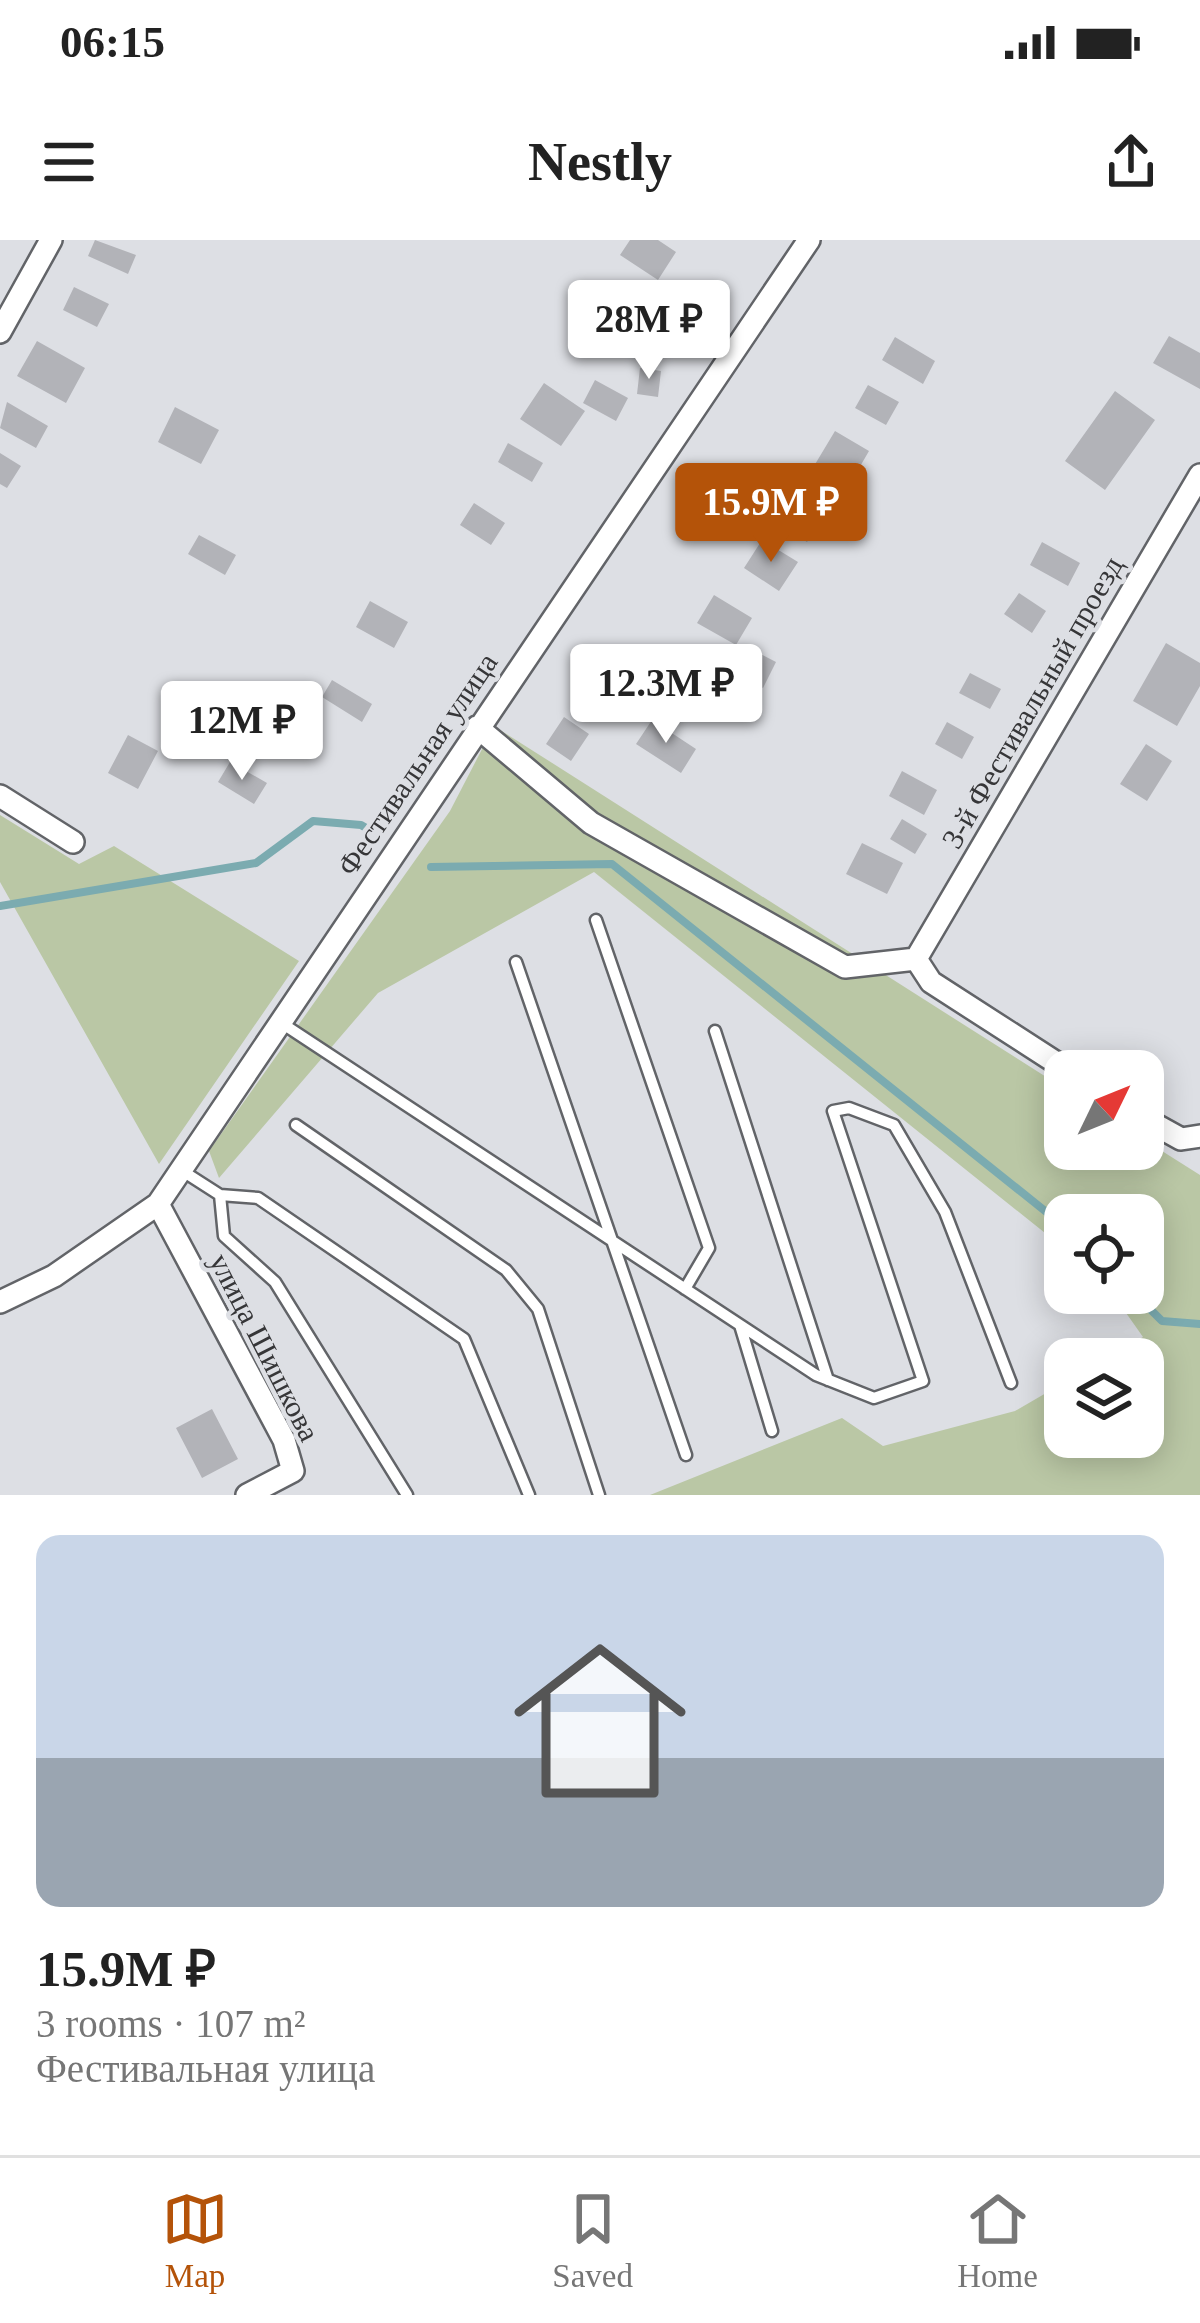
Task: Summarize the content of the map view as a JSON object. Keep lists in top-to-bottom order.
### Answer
{
  "streets": {
    "street": ["3-й Фестивальный проезд", "Фестивальная улица", "улица Шишкова"]
  },
  "crossings": [
    ["Фестивальная улица", "улица Шишкова"]
  ],
  "north": "top right",
  "page": {
    "status": "06:15",
    "header": "Nestly",
    "price": [
      "28M ₽",
      "15.9M ₽",
      "12.3M ₽",
      "12M ₽"
    ],
    "list": [
      {
        "name": "15.9M ₽",
        "note": "3 rooms · 107 m² · Фестивальная улица"
      }
    ],
    "tabs": ["Map", "Saved", "Home"]
  }
}
